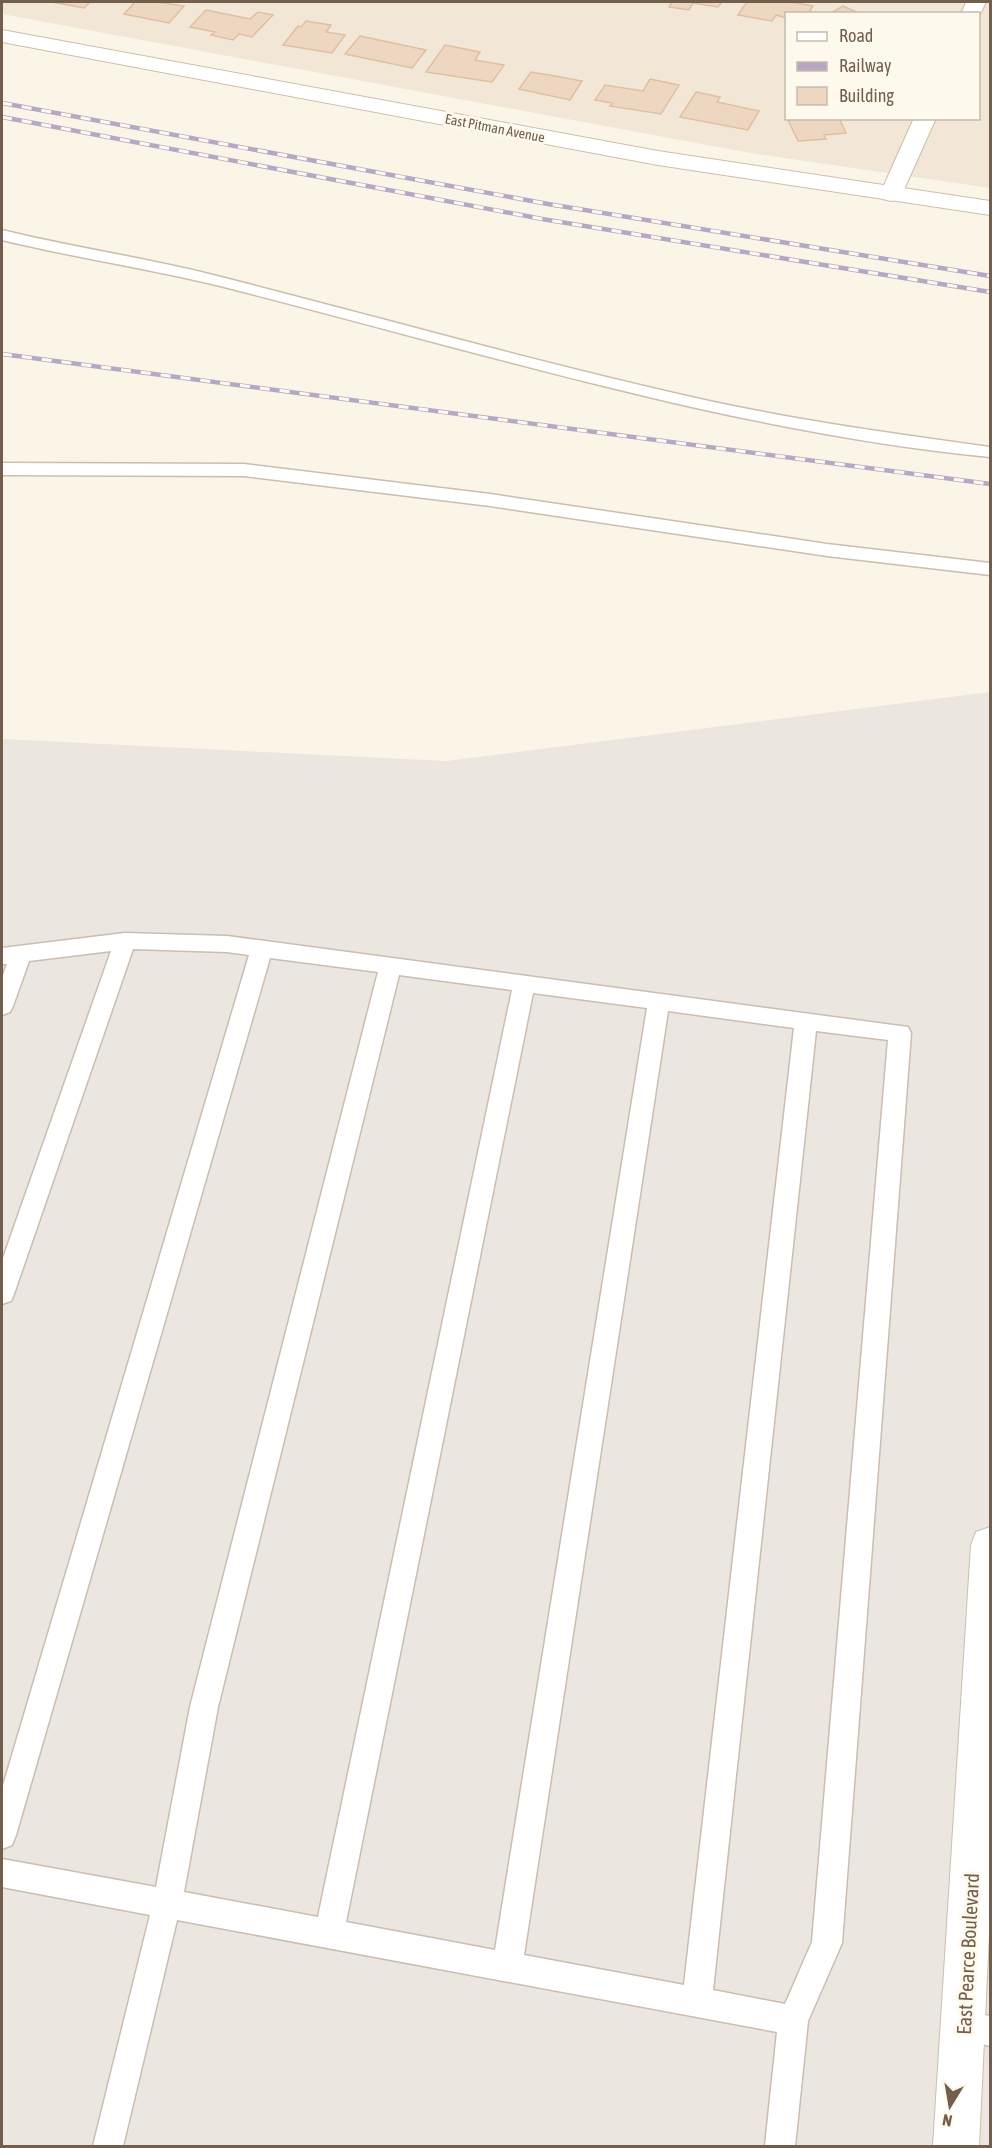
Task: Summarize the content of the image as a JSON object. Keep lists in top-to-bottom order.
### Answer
{
  "streets": {
    "street": ["East Pitman Avenue", "East Pearce Boulevard"]
  },
  "legend": ["Road", "Railway", "Building"],
  "north": "bottom"
}
